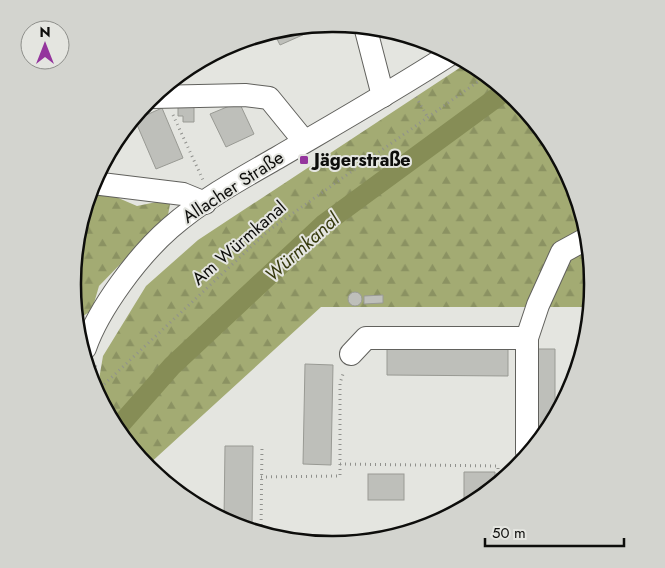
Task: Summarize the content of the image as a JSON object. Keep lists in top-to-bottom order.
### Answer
{
  "streets": {
    "street": ["Allacher Straße"],
    "path": ["Am Würmkanal"]
  },
  "water": ["Würmkanal"],
  "places": {
    "transit": ["Jägerstraße"]
  },
  "scale_bar": "50 m",
  "north": "top"
}
